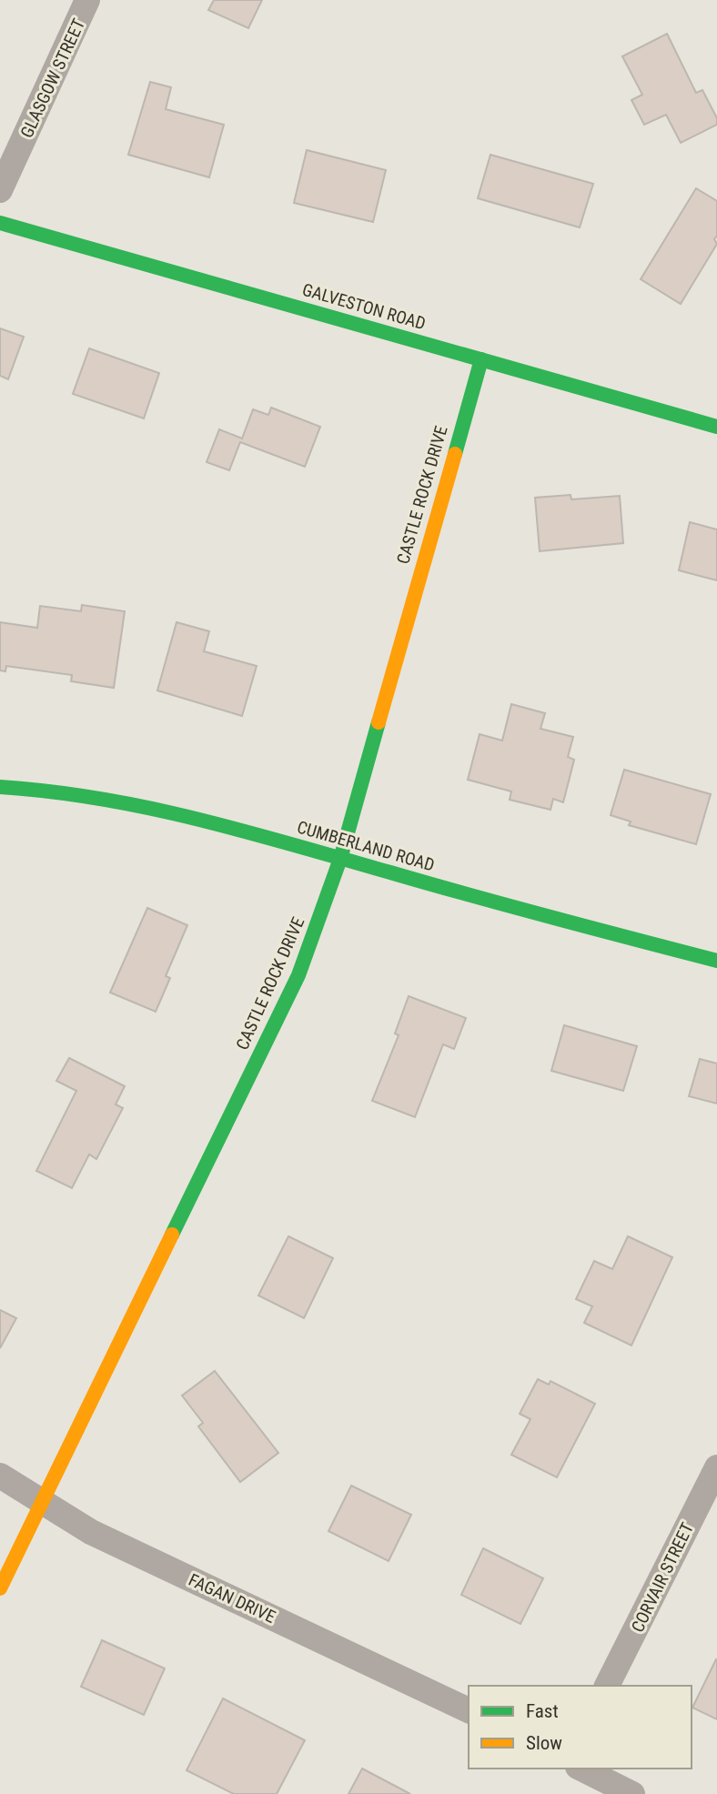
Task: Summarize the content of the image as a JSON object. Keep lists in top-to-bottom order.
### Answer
{
  "streets": {
    "street": [
      "GLASGOW STREET",
      "GALVESTON ROAD",
      "CASTLE ROCK DRIVE",
      "CUMBERLAND ROAD",
      "CORVAIR STREET",
      "FAGAN DRIVE"
    ]
  },
  "crossings": [
    ["GALVESTON ROAD", "CASTLE ROCK DRIVE"],
    ["CASTLE ROCK DRIVE", "CUMBERLAND ROAD"],
    ["CASTLE ROCK DRIVE", "FAGAN DRIVE"]
  ],
  "legend": ["Fast", "Slow"]
}
